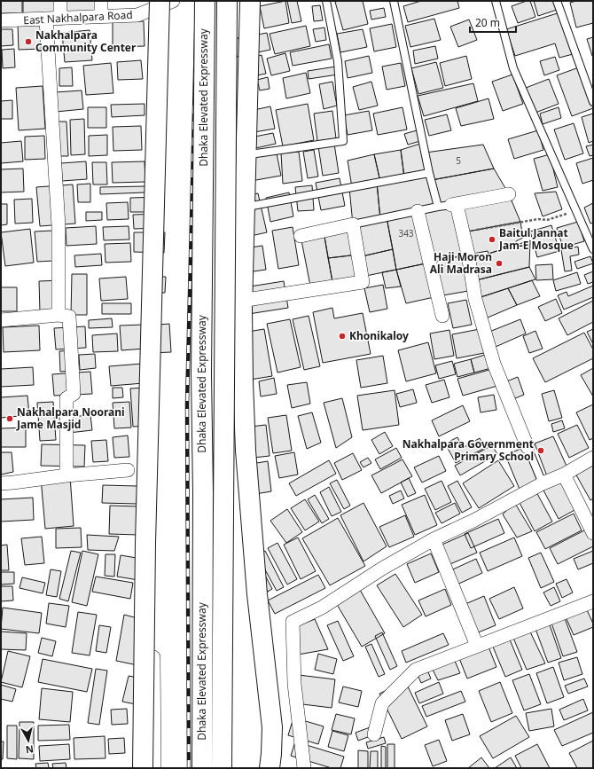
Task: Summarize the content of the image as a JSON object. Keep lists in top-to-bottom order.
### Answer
{
  "streets": {
    "highway": ["Dhaka Elevated Expressway"],
    "street": ["East Nakhalpara Road"]
  },
  "places": [
    "Nakhalpara Community Center",
    "Baitul Jannat Jam-E Mosque",
    "Haji Moron Ali Madrasa",
    "Khonikaloy",
    "Nakhalpara Noorani Jame Masjid",
    "Nakhalpara Government Primary School"
  ],
  "house_numbers": ["5", "343"],
  "scale_bar": "20 m",
  "north": "bottom"
}
